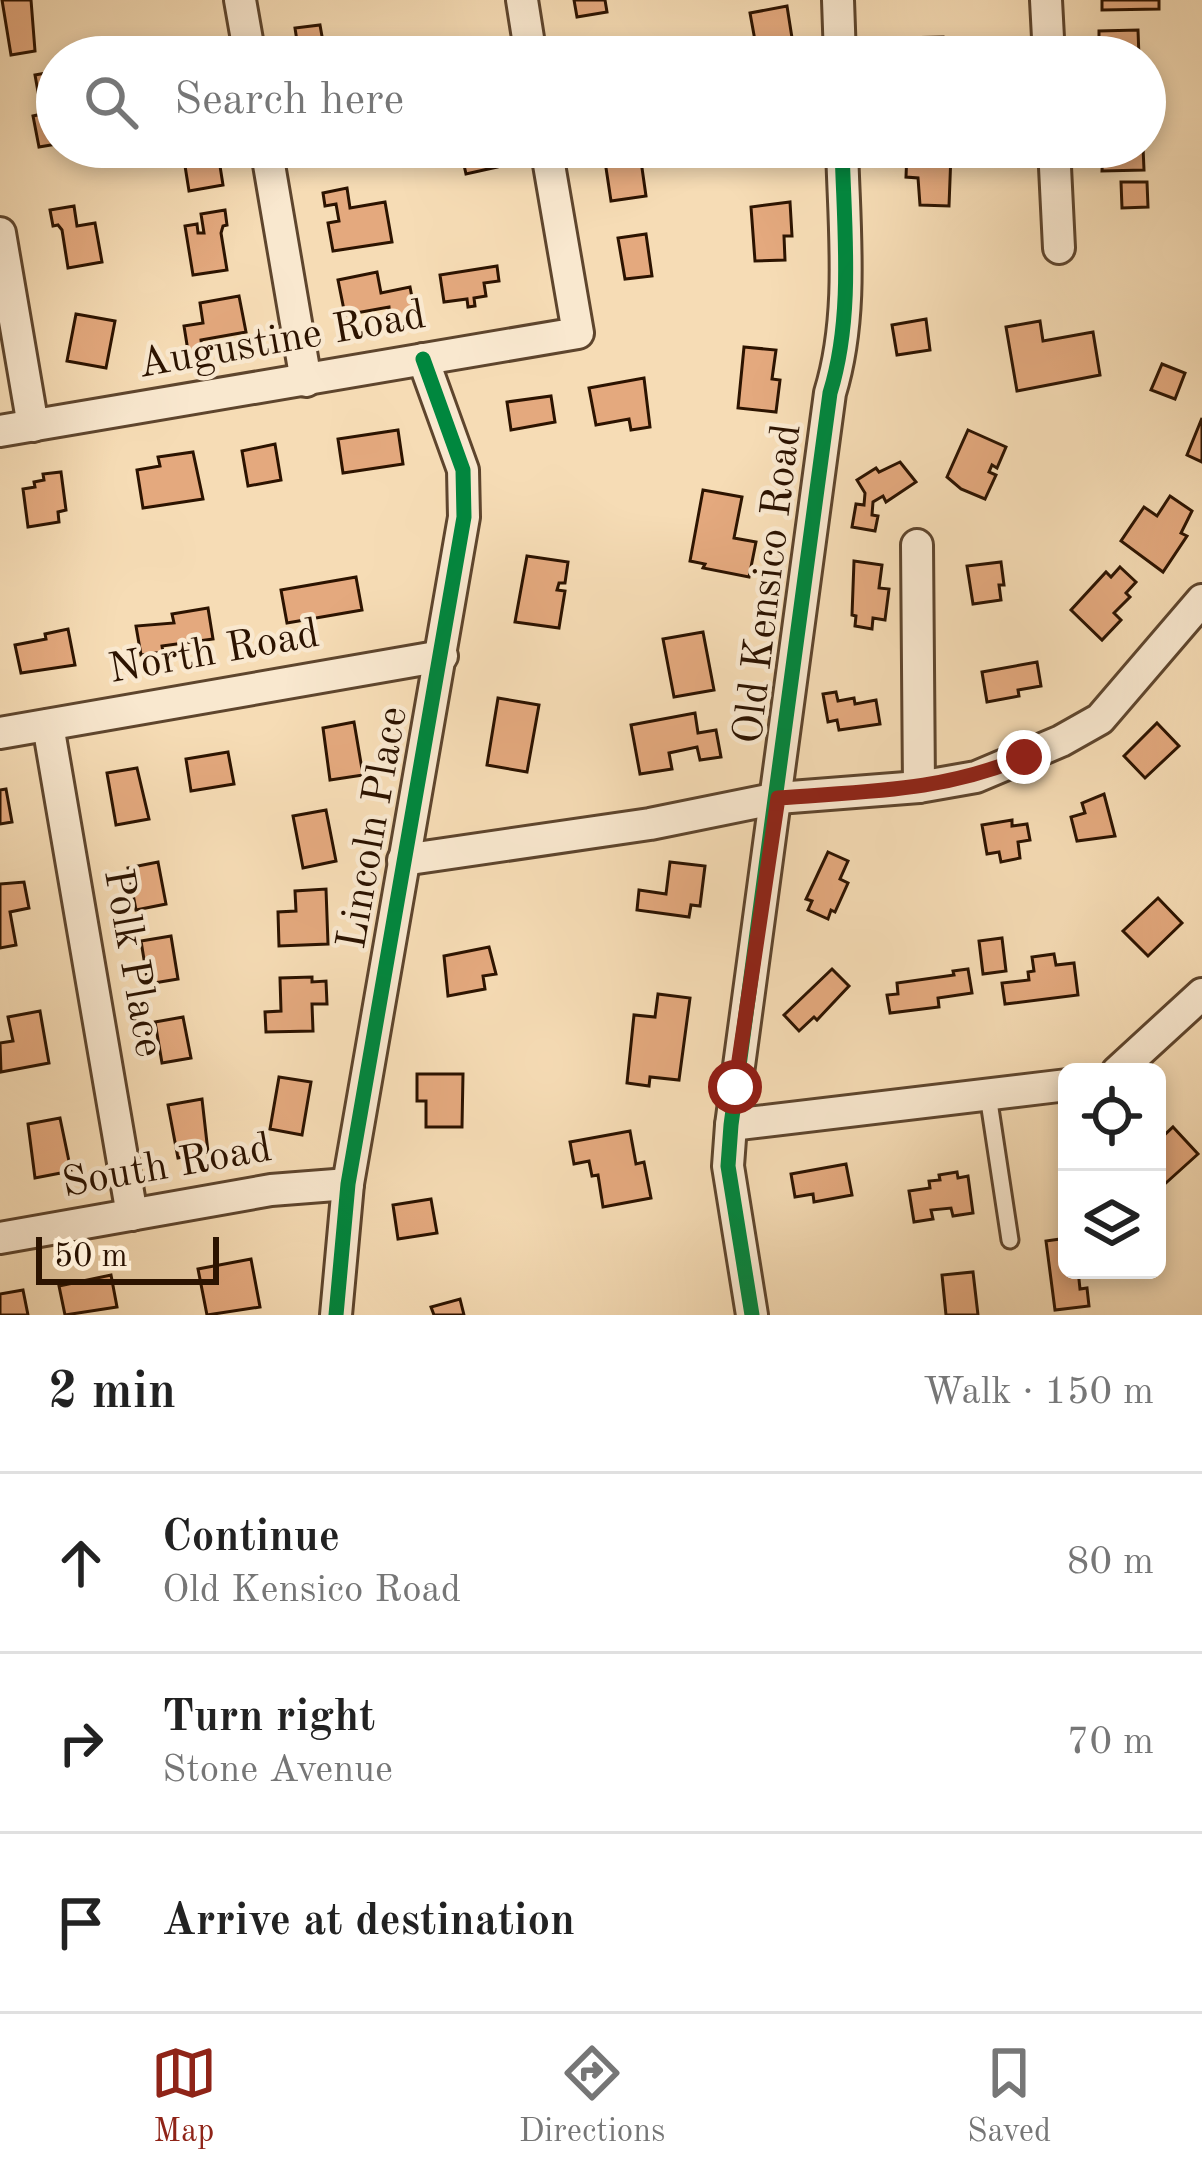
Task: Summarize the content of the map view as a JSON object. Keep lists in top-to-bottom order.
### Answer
{
  "streets": {
    "street": [
      "Augustine Road",
      "Old Kensico Road",
      "North Road",
      "Lincoln Place",
      "Polk Place",
      "South Road"
    ]
  },
  "crossings": [
    ["Augustine Road", "Lincoln Place"],
    ["North Road", "Lincoln Place"],
    ["North Road", "Polk Place"],
    ["Lincoln Place", "South Road"],
    ["Polk Place", "South Road"]
  ],
  "scale_bar": "50 m",
  "page": {
    "search": "Search here",
    "scale": "50 m",
    "heading": ["2 min", "Walk · 150 m"],
    "list": [
      ["Continue", "Old Kensico Road", "80 m"],
      ["Turn right", "Stone Avenue", "70 m"],
      "Arrive at destination"
    ],
    "nav": ["Map", "Directions", "Saved"]
  }
}
